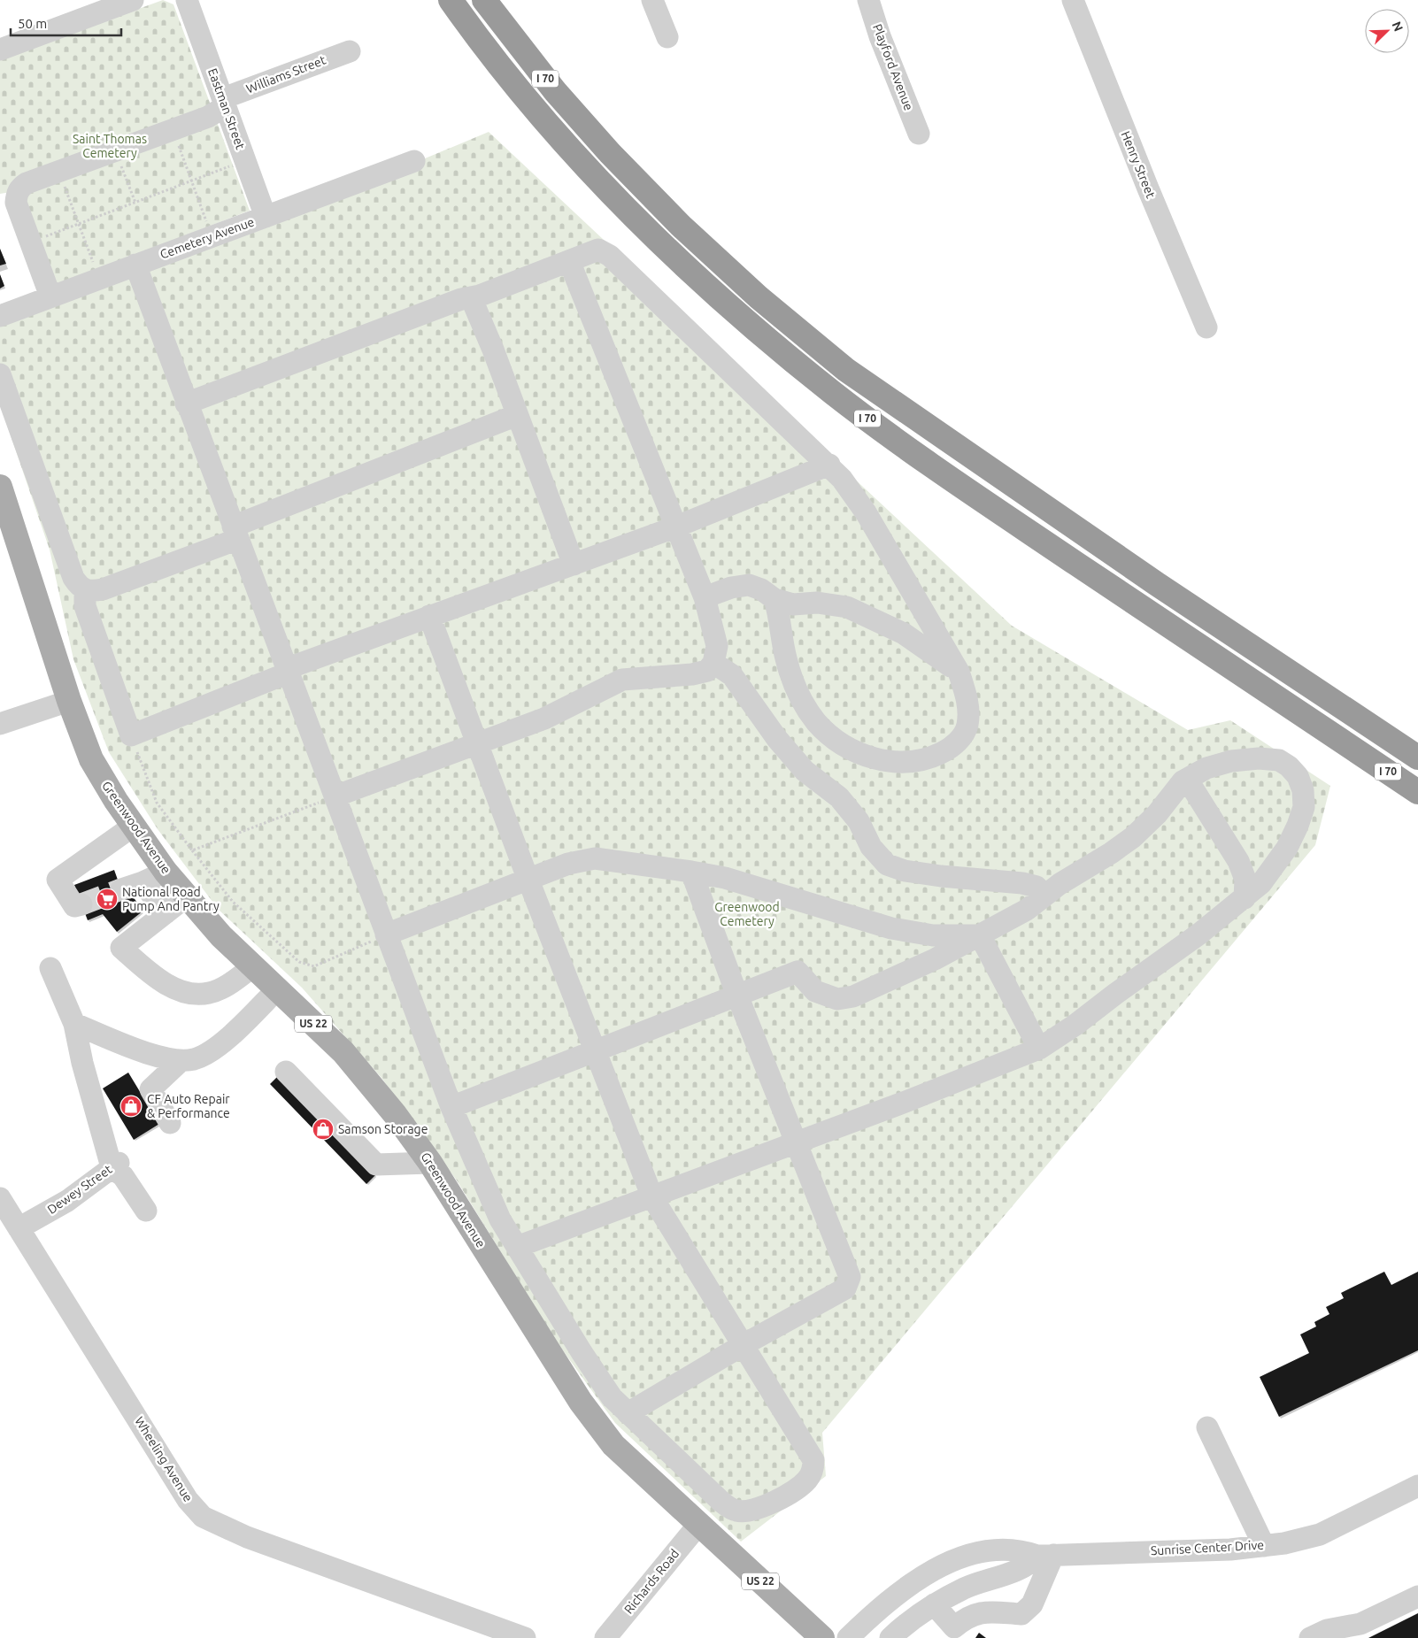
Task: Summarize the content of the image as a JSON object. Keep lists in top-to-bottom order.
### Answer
{
  "streets": {
    "highway": ["I 70"],
    "main road": ["Greenwood Avenue", "US 22"],
    "street": [
      "Playford Avenue",
      "Williams Street",
      "Eastman Street",
      "Henry Street",
      "Cemetery Avenue",
      "Dewey Street",
      "Wheeling Avenue",
      "Sunrise Center Drive",
      "Richards Road"
    ]
  },
  "crossings": [
    ["Williams Street", "Eastman Street"],
    ["Williams Street", "Cemetery Avenue"],
    ["Eastman Street", "Cemetery Avenue"],
    ["Greenwood Avenue", "US 22"],
    ["Greenwood Avenue", "Richards Road"],
    ["US 22", "Richards Road"],
    ["Dewey Street", "Wheeling Avenue"]
  ],
  "parks": ["Saint Thomas Cemetery", "Greenwood Cemetery"],
  "places": {
    "supermarket": ["National Road Pump And Pantry"],
    "shop": ["CF Auto Repair & Performance", "Samson Storage"]
  },
  "scale_bar": "50 m",
  "north": "top right"
}
